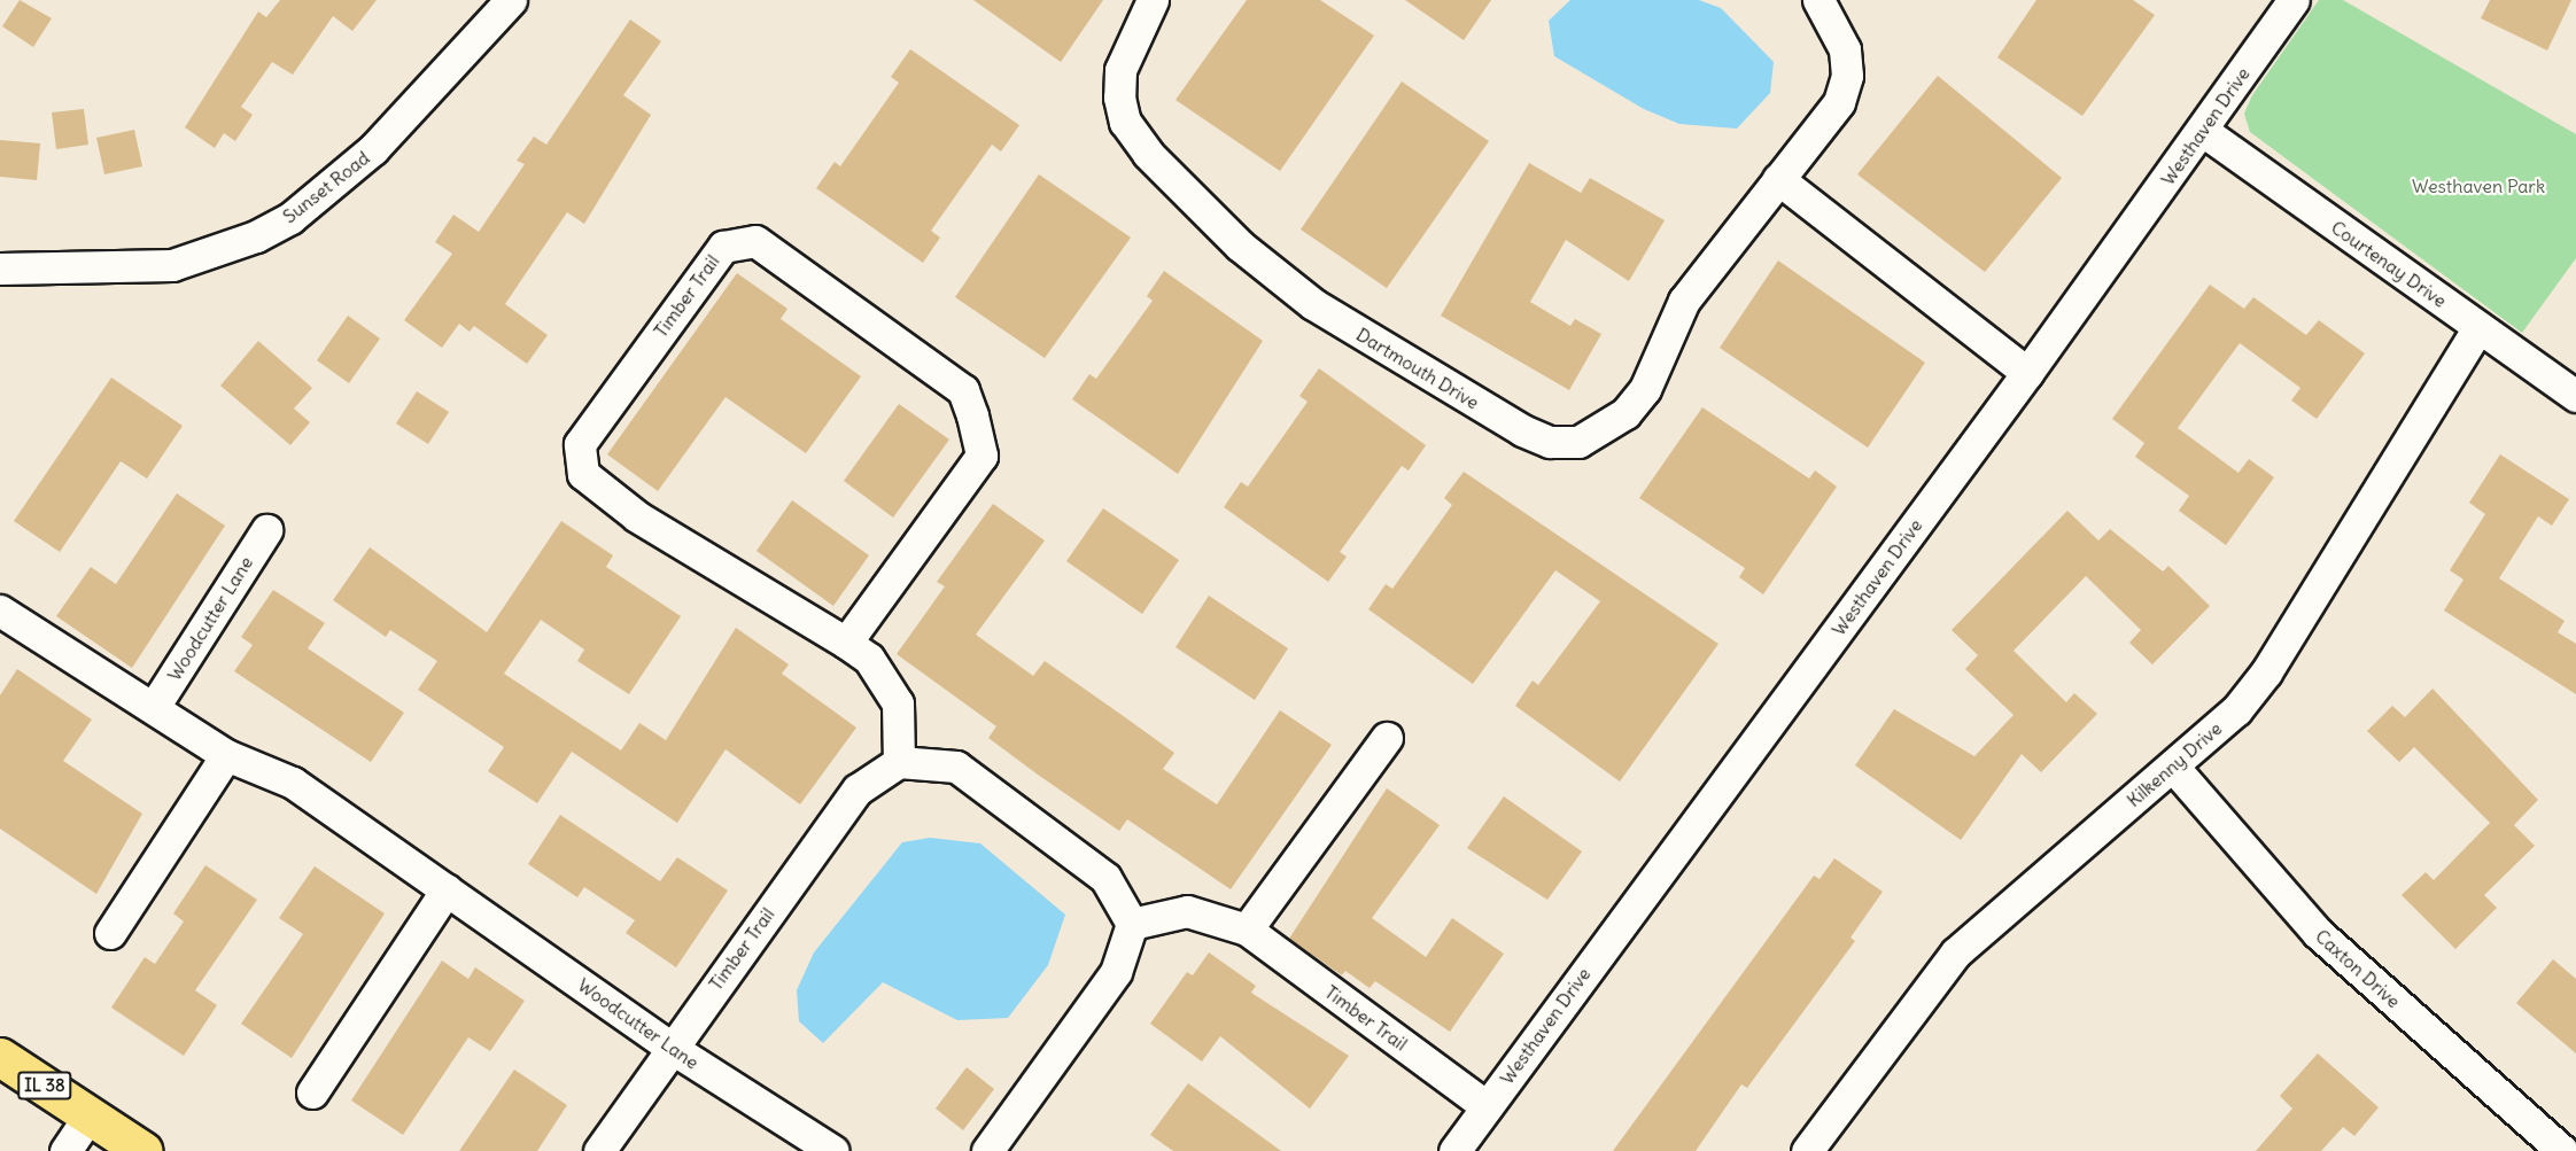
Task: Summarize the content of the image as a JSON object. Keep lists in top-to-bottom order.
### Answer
{
  "streets": {
    "main road": ["IL 38"],
    "street": [
      "Westhaven Drive",
      "Sunset Road",
      "Courtenay Drive",
      "Timber Trail",
      "Dartmouth Drive",
      "Woodcutter Lane",
      "Kilkenny Drive",
      "Caxton Drive"
    ]
  },
  "crossings": [
    ["Westhaven Drive", "Courtenay Drive"],
    ["Westhaven Drive", "Timber Trail"],
    ["Courtenay Drive", "Kilkenny Drive"],
    ["Timber Trail", "Woodcutter Lane"],
    ["Kilkenny Drive", "Caxton Drive"]
  ],
  "parks": ["Westhaven Park"]
}
